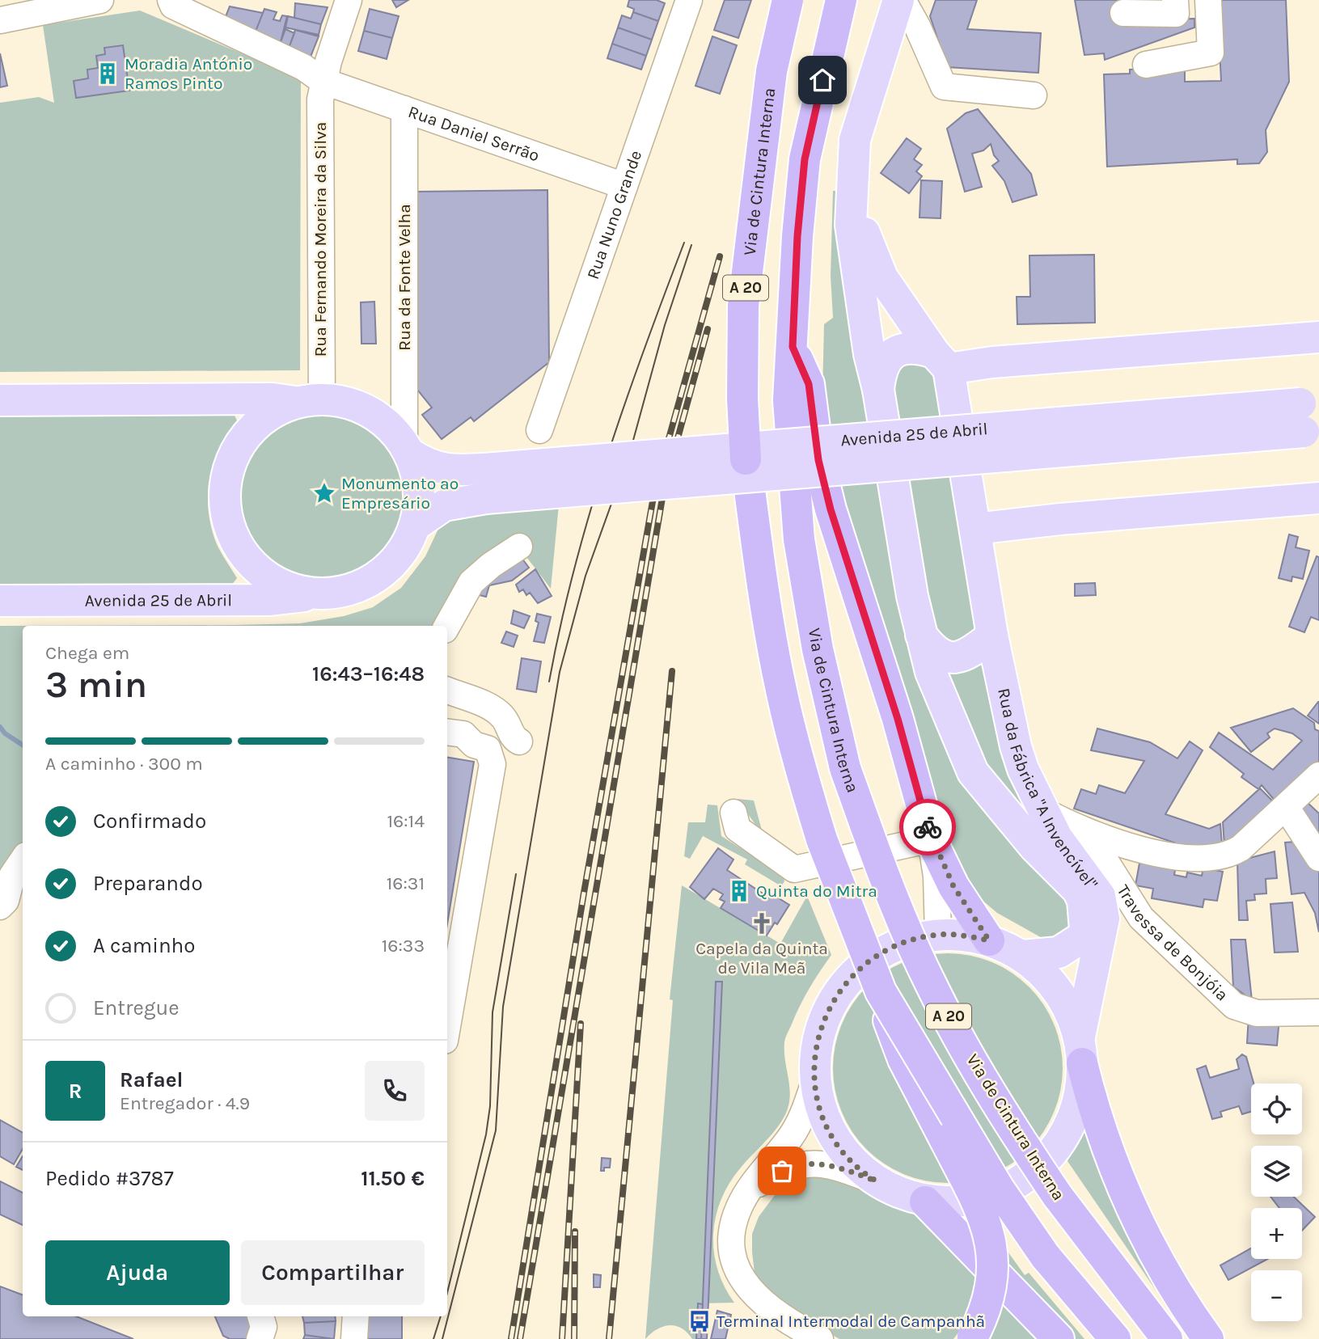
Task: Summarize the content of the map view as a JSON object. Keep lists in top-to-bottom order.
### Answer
{
  "streets": {
    "highway": ["Via de Cintura Interna", "A 20"],
    "main road": ["Avenida 25 de Abril", "Rua da Fábrica \"A Invencível\""],
    "street": [
      "Rua Daniel Serrão",
      "Rua Nuno Grande",
      "Rua Fernando Moreira da Silva",
      "Rua da Fonte Velha",
      "Travessa de Bonjóia"
    ]
  },
  "crossings": [
    ["Rua Daniel Serrão", "Rua Nuno Grande"],
    ["Rua Daniel Serrão", "Rua Fernando Moreira da Silva"],
    ["Rua Daniel Serrão", "Rua da Fonte Velha"],
    ["Rua Fernando Moreira da Silva", "Rua da Fonte Velha"],
    ["Rua Fernando Moreira da Silva", "Avenida 25 de Abril"],
    ["Rua da Fonte Velha", "Avenida 25 de Abril"]
  ],
  "places": {
    "building": ["Moradia António Ramos Pinto", "Quinta do Mitra"],
    "place": ["Monumento ao Empresário"],
    "church": ["Capela da Quinta de Vila Meã"],
    "bus stop": ["Terminal Intermodal de Campanhã"]
  },
  "page": {
    "heading": ["3 min", "Chega em", "16:43–16:48"],
    "panel": [
      "Rafael",
      "Entregador · 4.9",
      "Pedido #3787",
      "11.50 €"
    ],
    "bar": "A caminho · 300 m",
    "list": [
      ["Confirmado", "16:14"],
      ["Preparando", "16:31"],
      ["A caminho", "16:33"],
      "Entregue"
    ],
    "round": "R",
    "map_buttons": ["+", "−"],
    "buttons": ["Ajuda", "Compartilhar"]
  }
}
